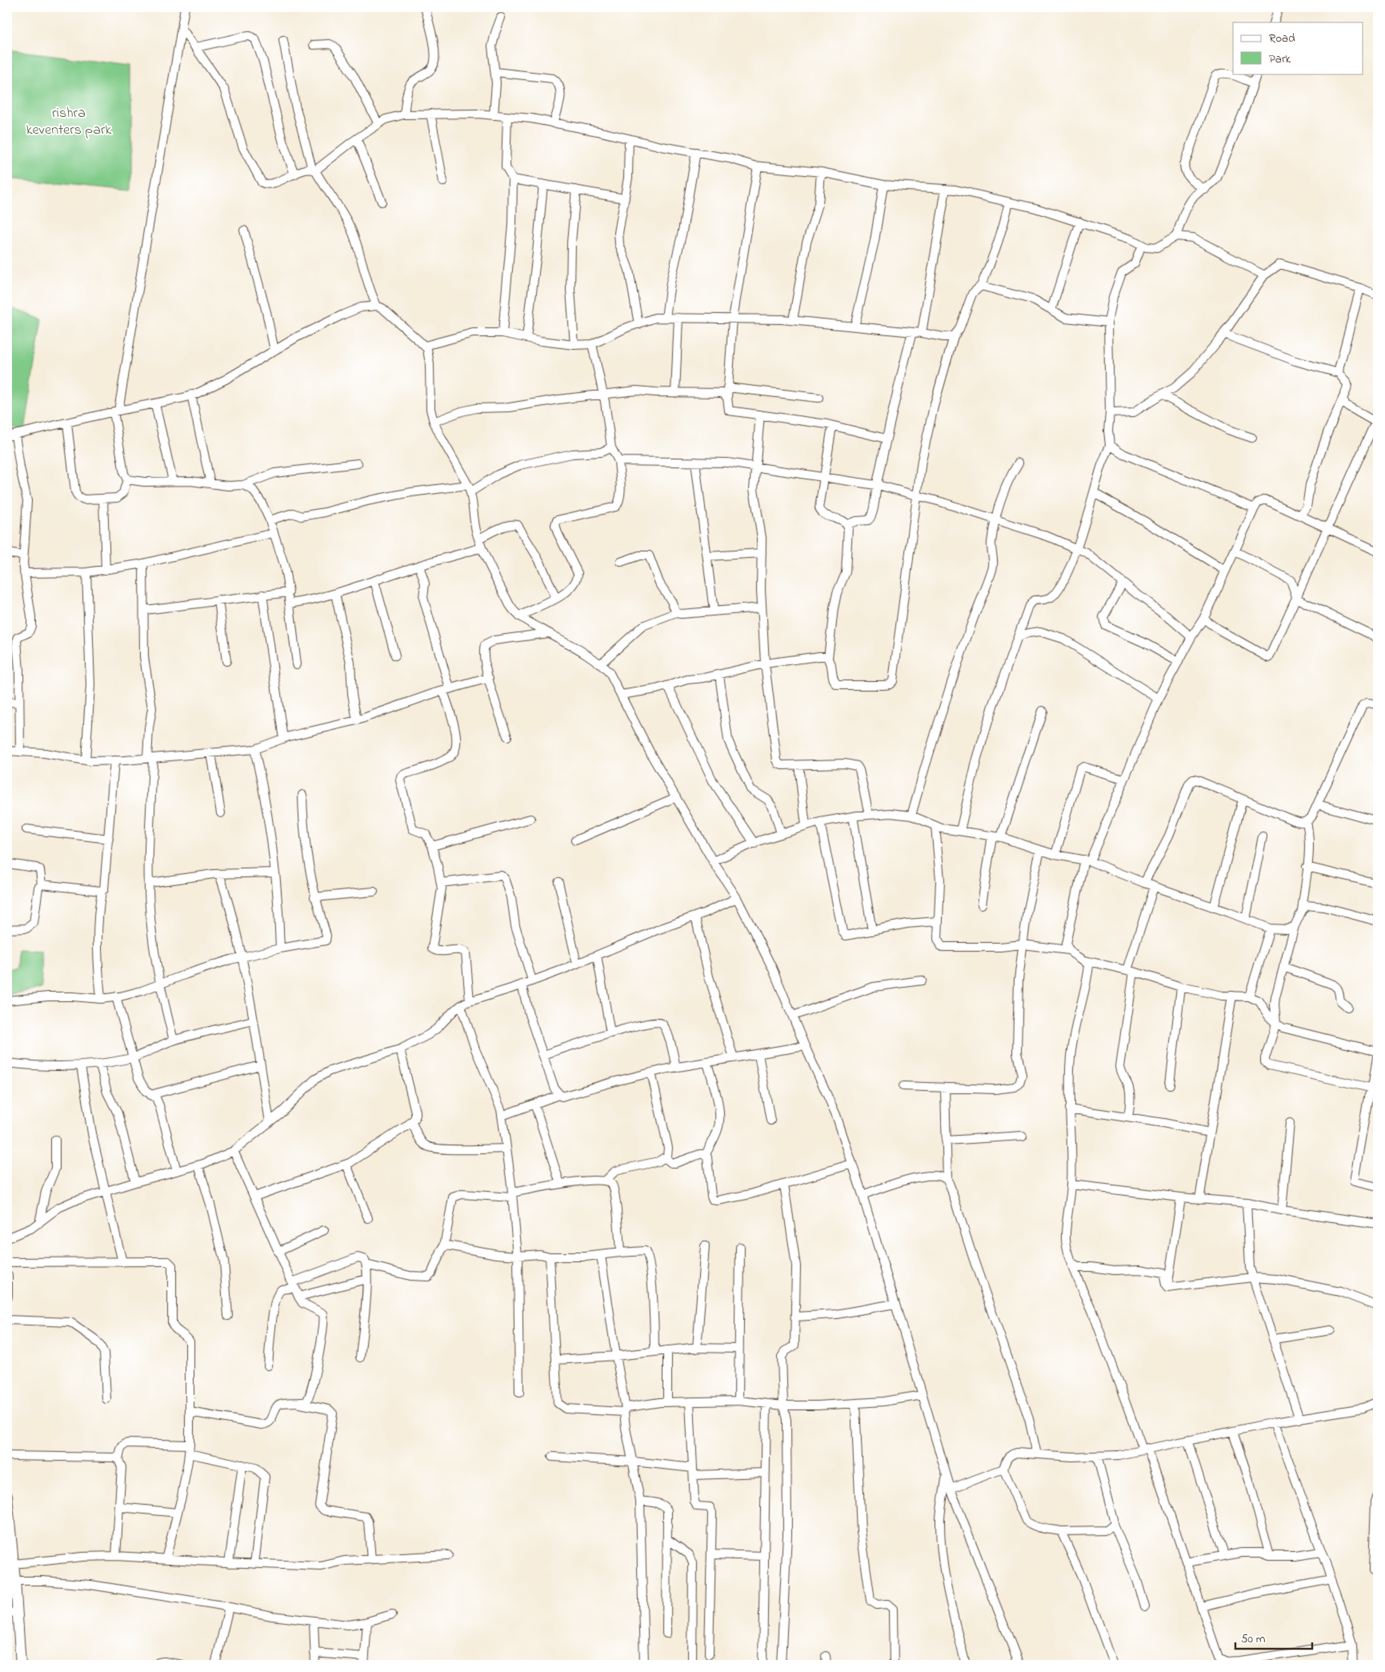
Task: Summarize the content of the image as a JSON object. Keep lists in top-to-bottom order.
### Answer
{
  "parks": ["rishra keventers park"],
  "legend": ["Road", "Park"],
  "scale_bar": "50 m"
}
